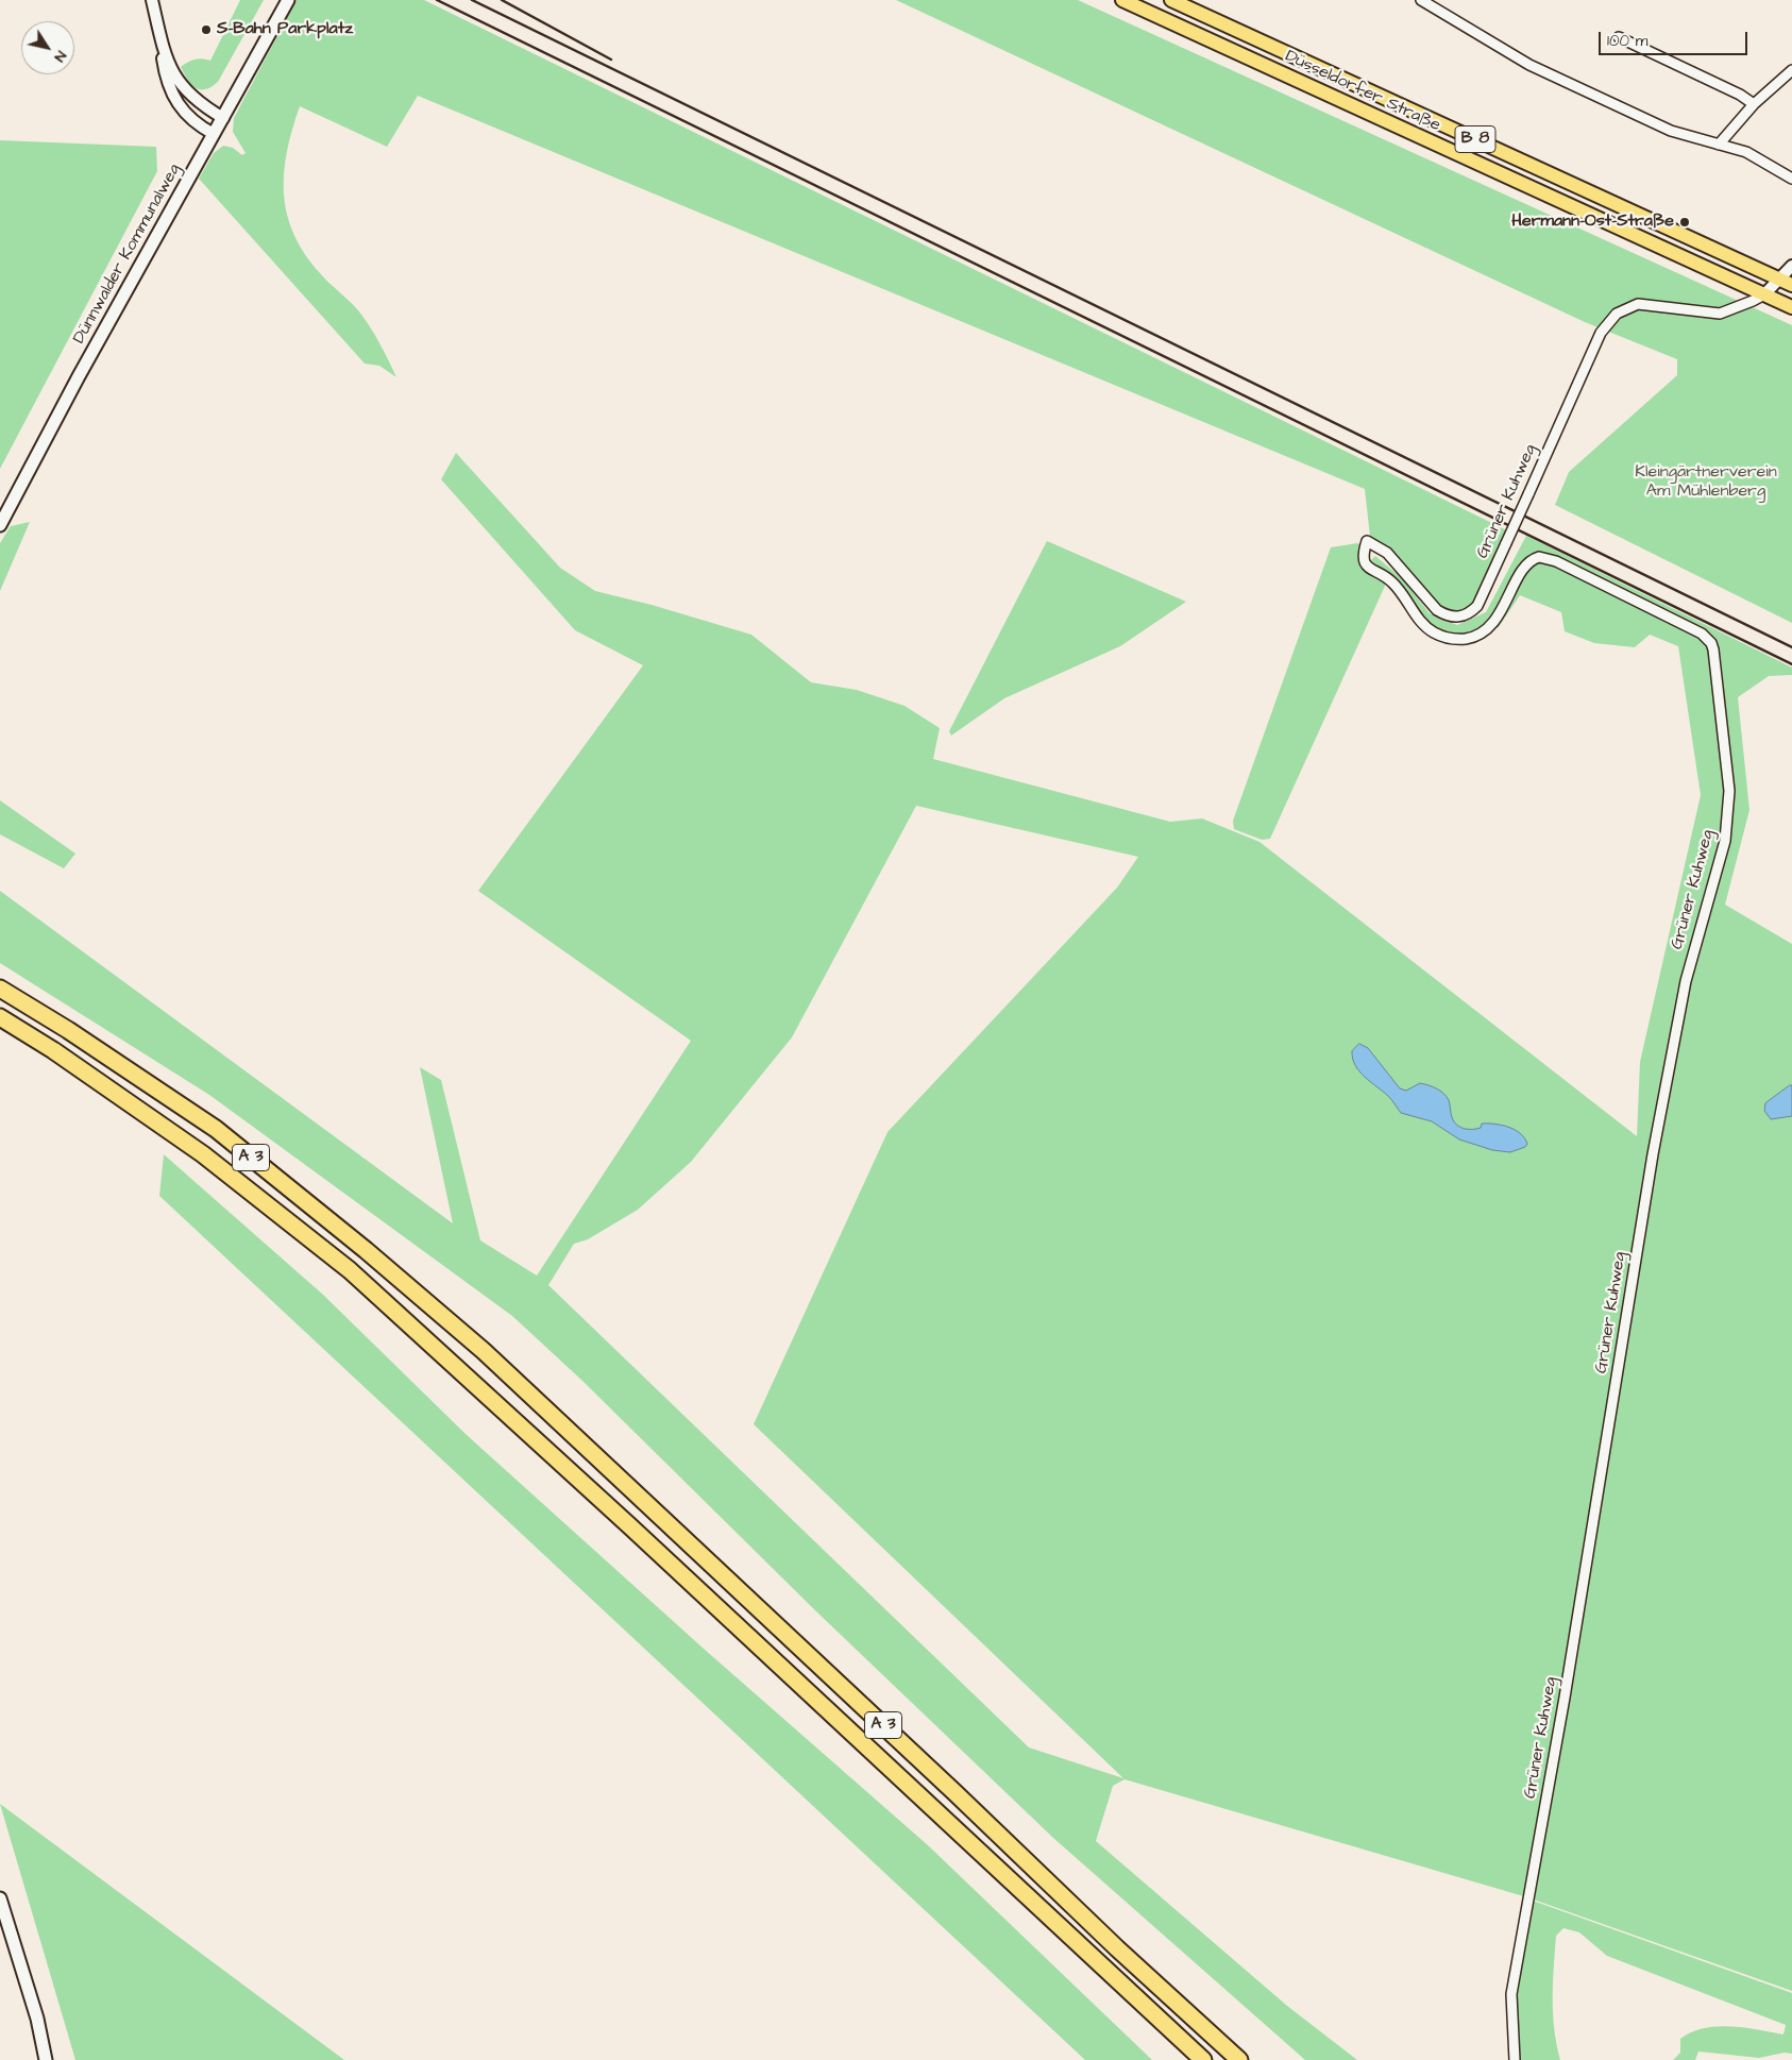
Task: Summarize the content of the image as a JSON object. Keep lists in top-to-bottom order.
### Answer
{
  "streets": {
    "highway": ["A 3"],
    "main road": ["Düsseldorfer Straße", "B 8", "Dünnwalder Kommunalweg"],
    "street": ["Grüner Kuhweg"]
  },
  "crossings": [
    ["Düsseldorfer Straße", "Grüner Kuhweg"]
  ],
  "parks": ["Kleingärtnerverein Am Mühlenberg"],
  "places": ["S-Bahn Parkplatz", "Hermann-Ost-Straße"],
  "scale_bar": "100 m",
  "north": "bottom right"
}
